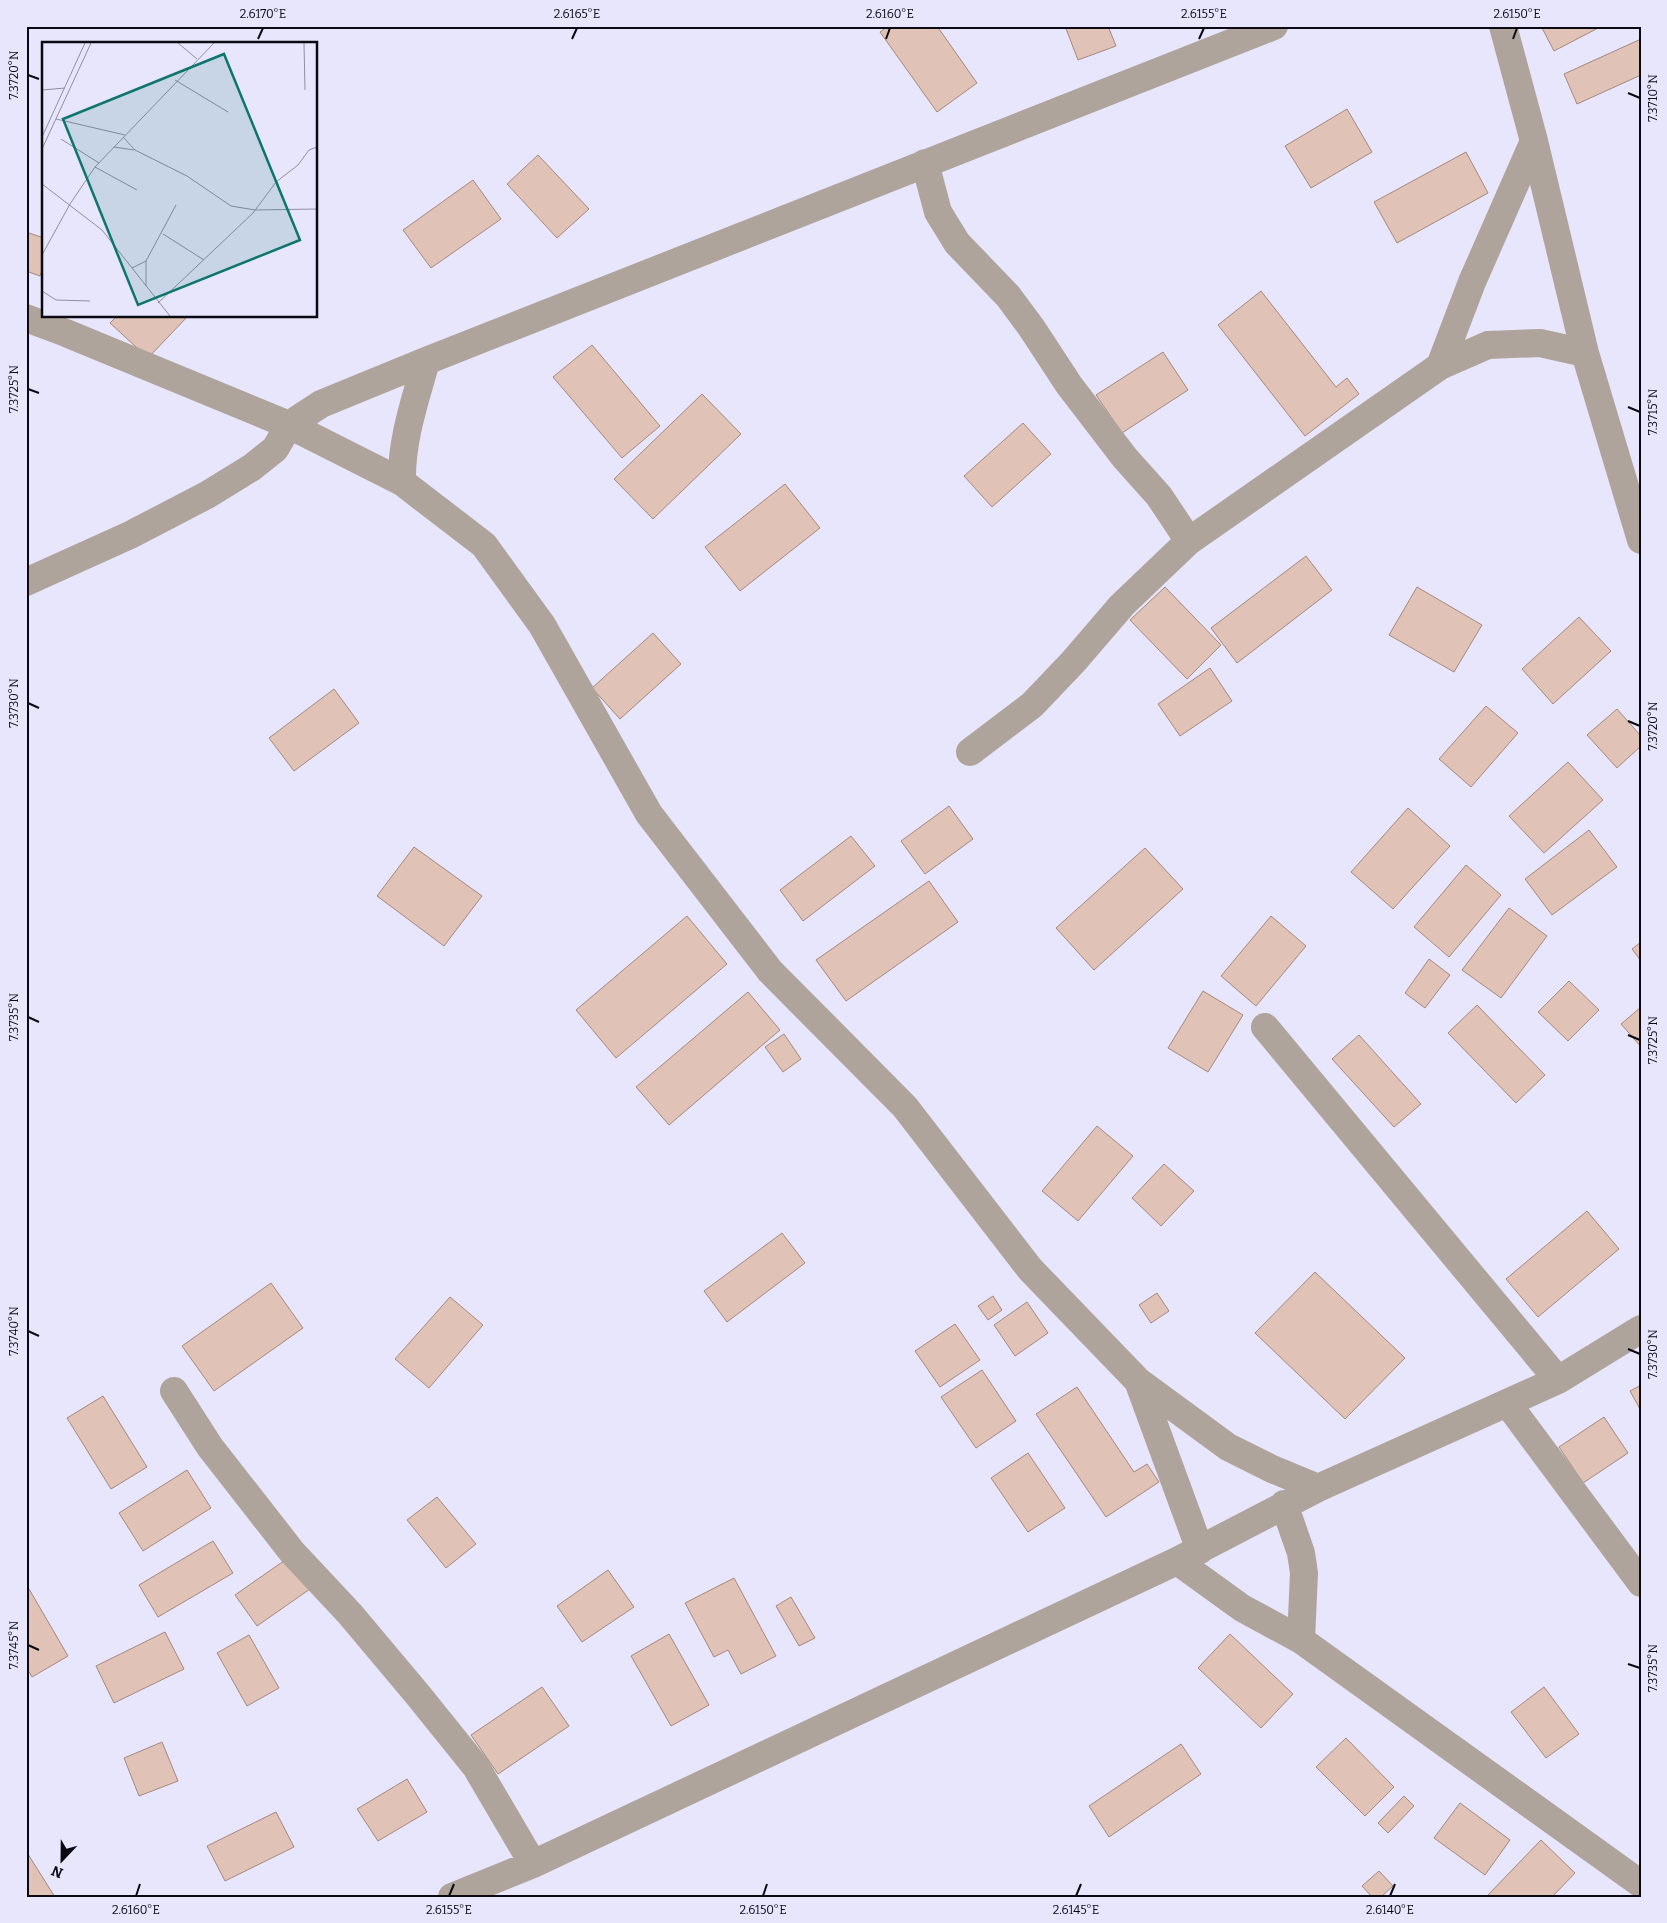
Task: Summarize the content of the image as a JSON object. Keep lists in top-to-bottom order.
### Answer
{
  "north": "bottom",
  "coordinates": [
    "2.6170°E",
    "2.6165°E",
    "2.6160°E",
    "2.6155°E",
    "2.6150°E",
    "7.3720°N",
    "7.3710°N",
    "7.3725°N",
    "7.3715°N",
    "7.3730°N",
    "7.3735°N",
    "7.3740°N",
    "7.3745°N",
    "2.6145°E",
    "2.6140°E"
  ]
}
